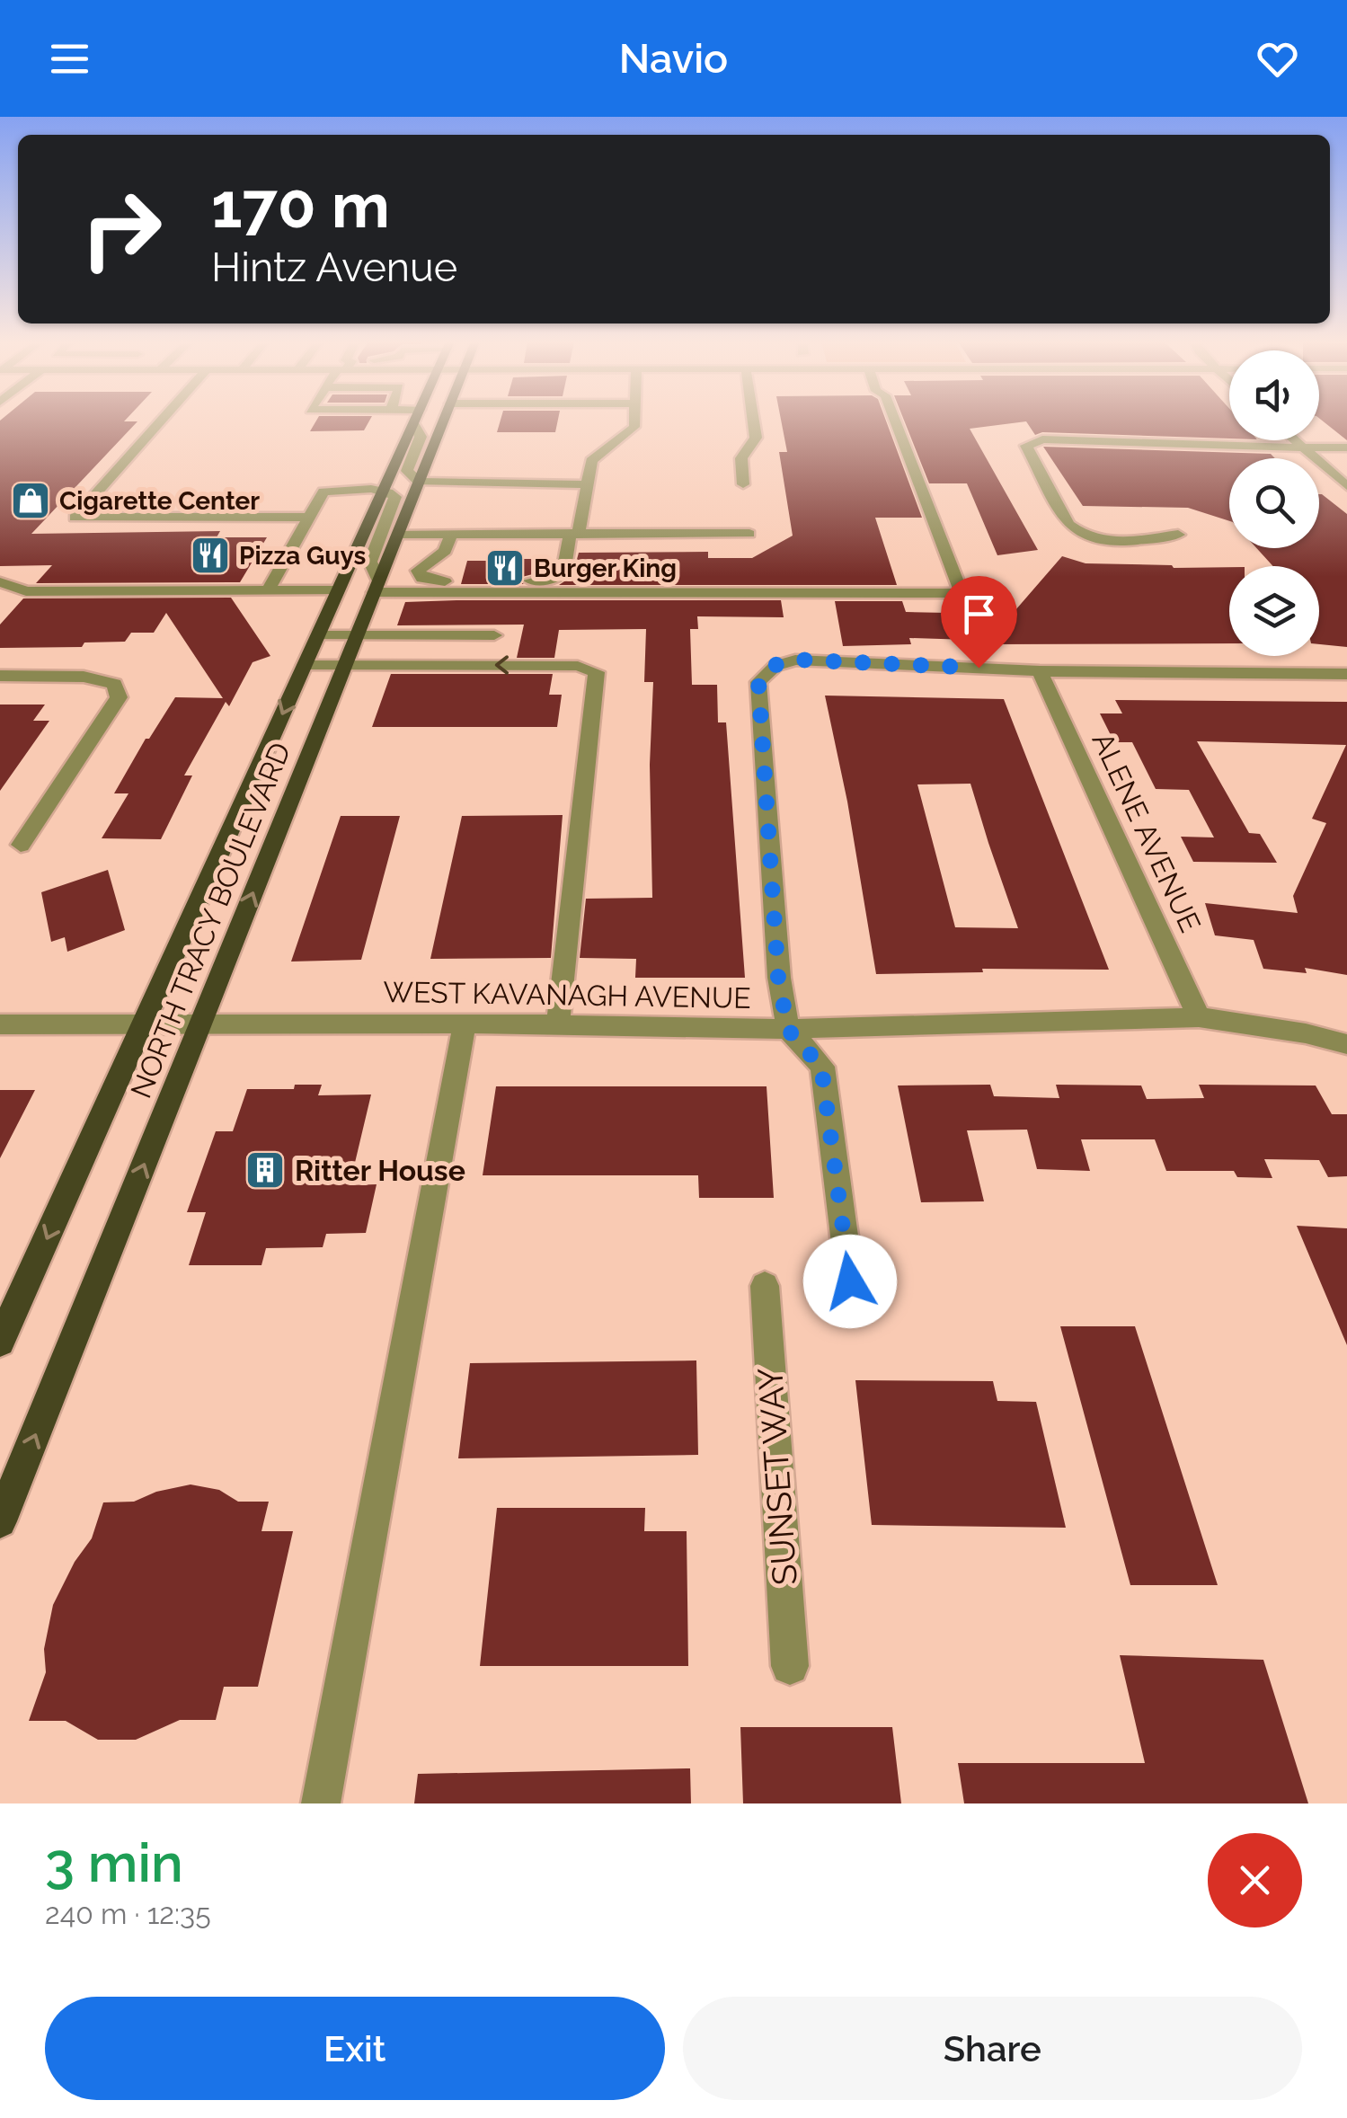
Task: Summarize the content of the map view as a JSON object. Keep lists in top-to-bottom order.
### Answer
{
  "streets": {
    "main road": ["NORTH TRACY BOULEVARD"],
    "street": ["ALENE AVENUE", "WEST KAVANAGH AVENUE", "SUNSET WAY"]
  },
  "crossings": [
    ["ALENE AVENUE", "WEST KAVANAGH AVENUE"],
    ["NORTH TRACY BOULEVARD", "WEST KAVANAGH AVENUE"]
  ],
  "places": {
    "shop": ["Cigarette Center"],
    "restaurant": ["Pizza Guys", "Burger King"],
    "building": ["Ritter House"]
  },
  "page": {
    "header": "Navio",
    "turn": ["170 m", "Hintz Avenue"],
    "heading": ["3 min", "240 m · 12:35"],
    "buttons": ["Exit", "Share"]
  }
}
